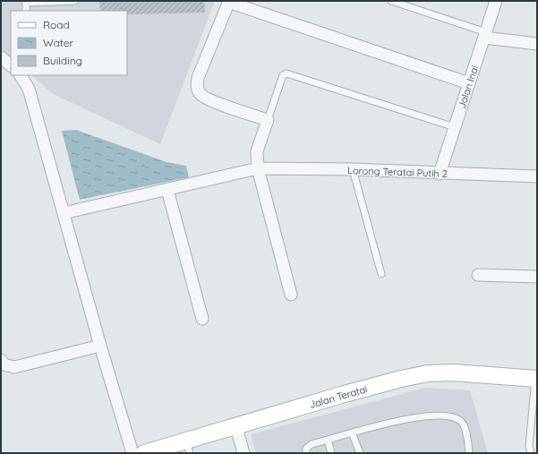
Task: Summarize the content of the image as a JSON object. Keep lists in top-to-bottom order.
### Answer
{
  "streets": {
    "street": ["Jalan Inai", "Lorong Teratai Putih 2", "Jalan Teratai"]
  },
  "crossings": [
    ["Jalan Inai", "Lorong Teratai Putih 2"]
  ],
  "legend": ["Road", "Water", "Building"]
}
